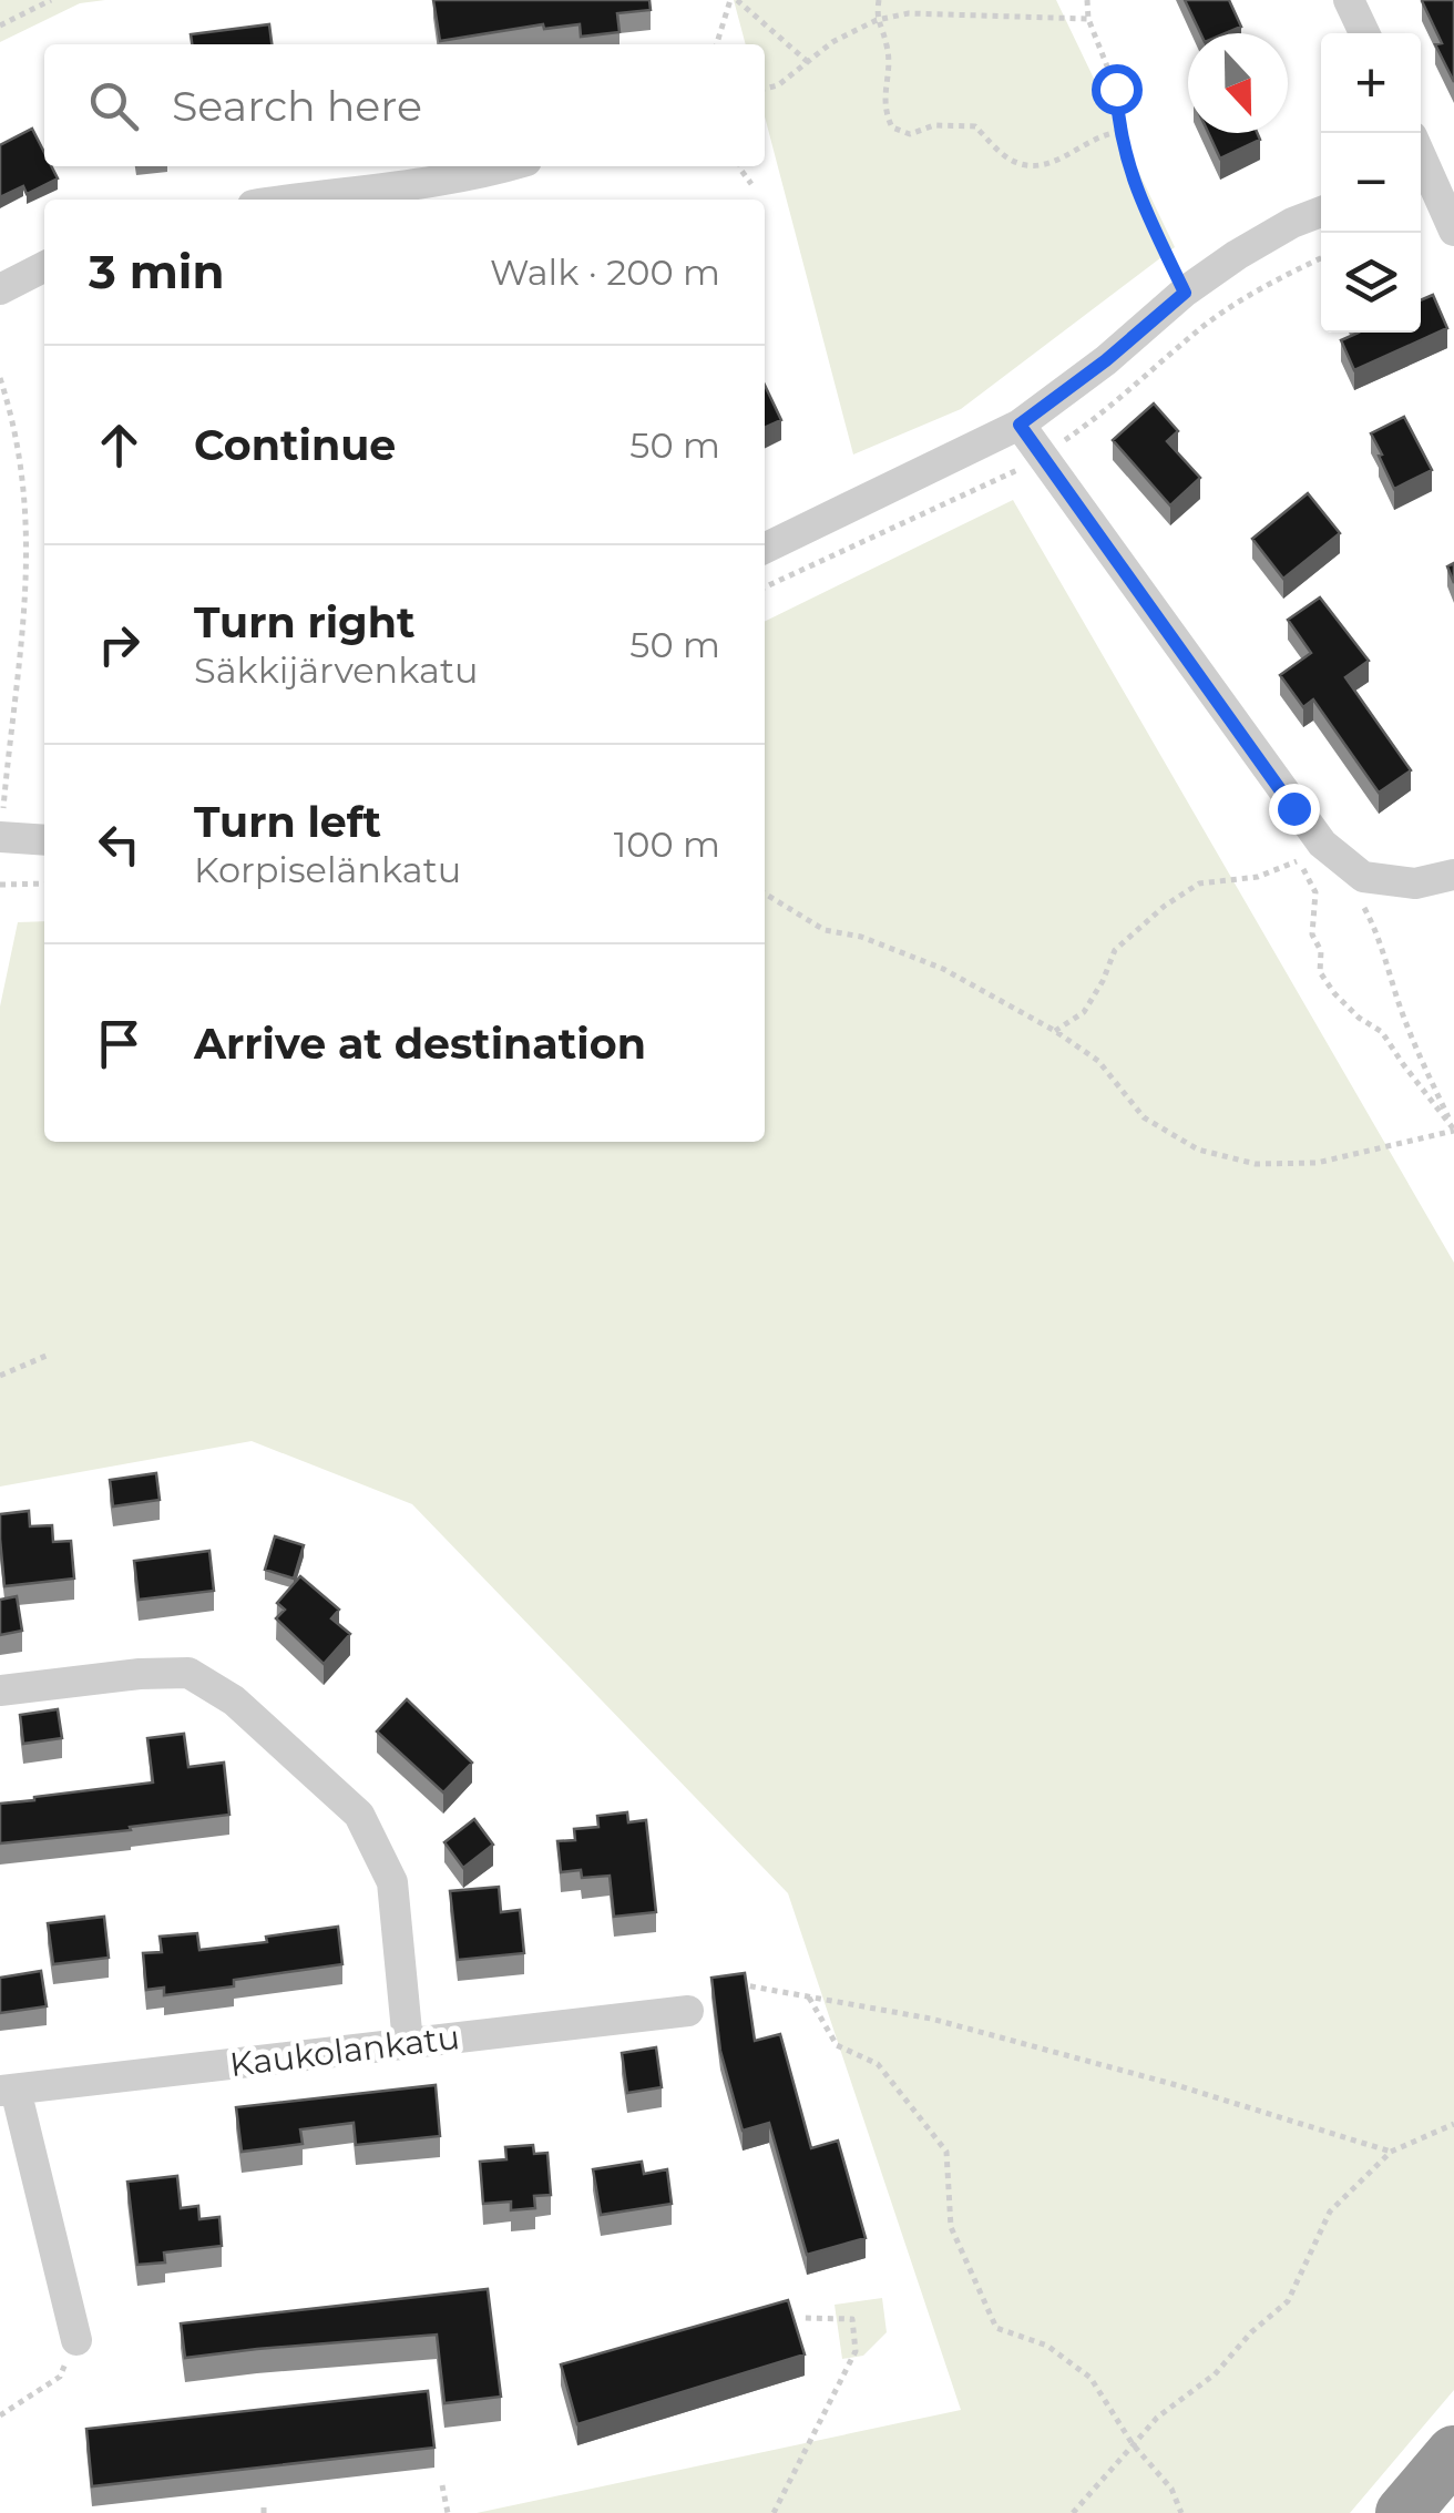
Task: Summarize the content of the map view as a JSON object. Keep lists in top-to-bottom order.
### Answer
{
  "streets": {
    "street": ["Kaukolankatu"]
  },
  "north": "bottom",
  "page": {
    "map_buttons": ["+", "−"],
    "search": "Search here",
    "heading": ["3 min", "Walk · 200 m"],
    "list": [
      ["Continue", "50 m"],
      ["Turn right", "Säkkijärvenkatu", "50 m"],
      ["Turn left", "Korpiselänkatu", "100 m"],
      "Arrive at destination"
    ]
  }
}
